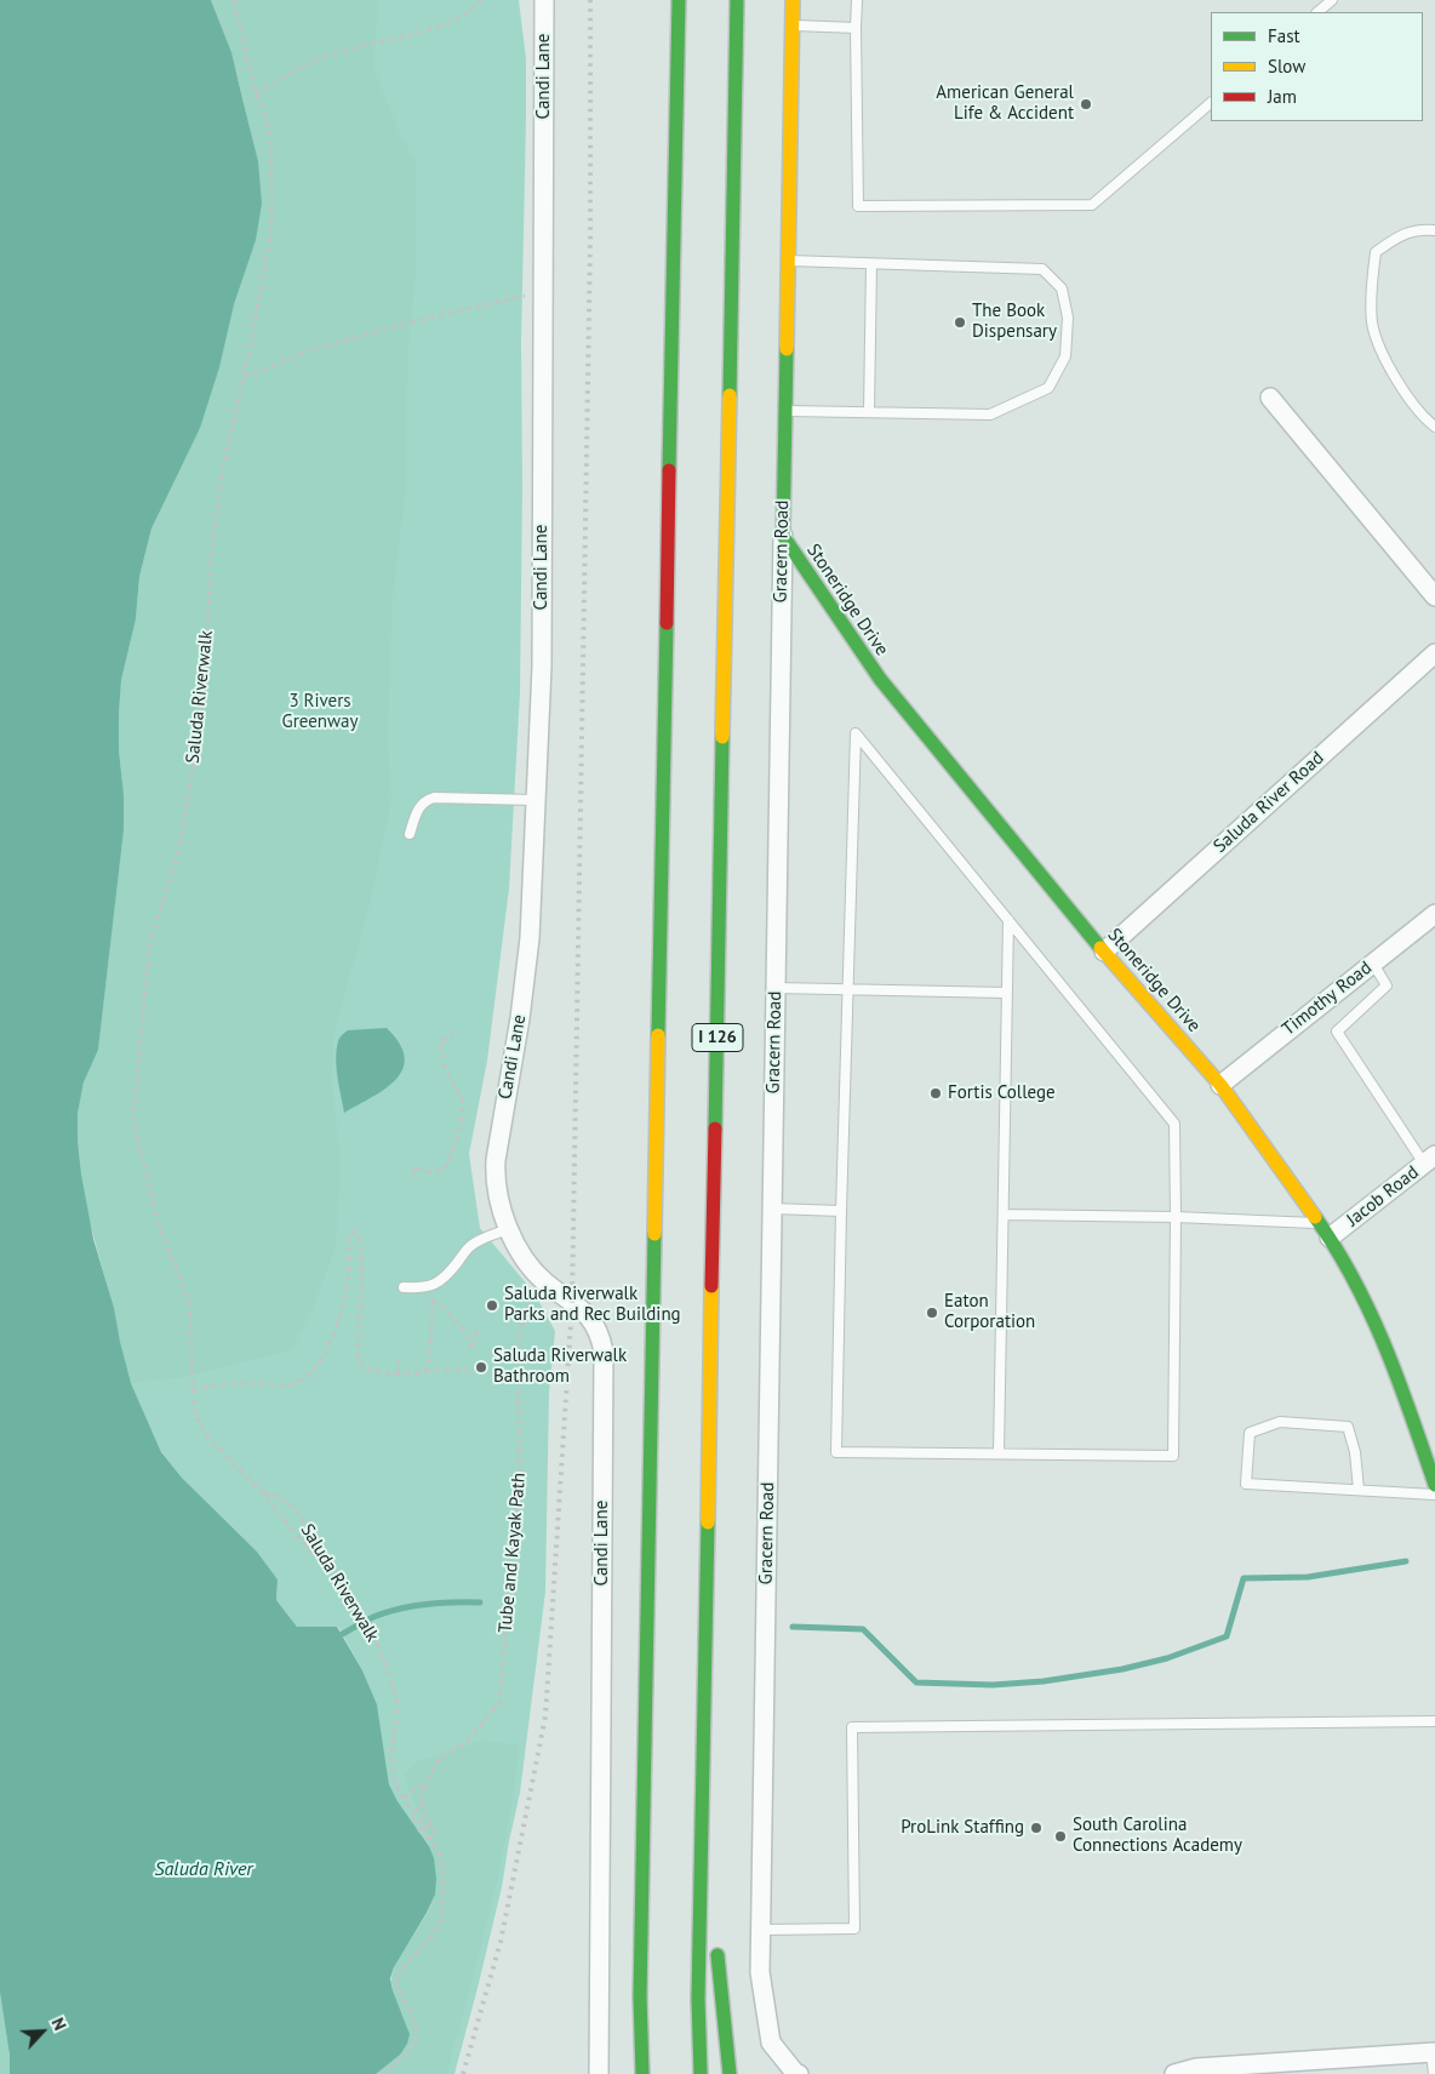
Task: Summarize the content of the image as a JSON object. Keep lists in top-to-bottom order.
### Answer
{
  "streets": {
    "main road": ["Gracern Road", "Stoneridge Drive", "I 126"],
    "street": [
      "Candi Lane",
      "Saluda River Road",
      "Timothy Road",
      "Jacob Road"
    ],
    "path": ["Saluda Riverwalk", "Tube and Kayak Path"]
  },
  "crossings": [
    ["Candi Lane", "Tube and Kayak Path"],
    ["Gracern Road", "Stoneridge Drive"],
    ["Stoneridge Drive", "Saluda River Road"],
    ["Stoneridge Drive", "Timothy Road"],
    ["Stoneridge Drive", "Jacob Road"]
  ],
  "water": ["Saluda River"],
  "parks": ["3 Rivers Greenway"],
  "places": [
    "American General Life & Accident",
    "The Book Dispensary",
    "Fortis College",
    "Saluda Riverwalk Parks and Rec Building",
    "Eaton Corporation",
    "Saluda Riverwalk Bathroom",
    "ProLink Staffing",
    "South Carolina Connections Academy"
  ],
  "legend": ["Fast", "Slow", "Jam"],
  "north": "top right"
}
